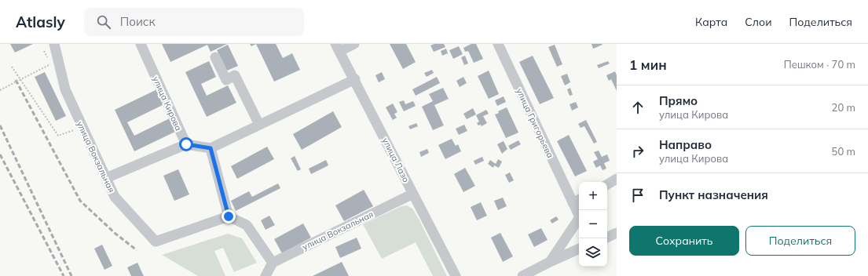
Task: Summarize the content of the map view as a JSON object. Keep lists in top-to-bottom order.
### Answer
{
  "streets": {
    "street": [
      "улица Кирова",
      "улица Григорьева",
      "улица Вокзальная",
      "улица Лазо"
    ]
  },
  "crossings": [
    ["улица Вокзальная", "улица Лазо"]
  ],
  "page": {
    "header": "Atlasly",
    "search": "Поиск",
    "nav": ["Карта", "Слои", "Поделиться"],
    "heading": ["1 мин", "Пешком · 70 m"],
    "list": [
      ["Прямо", "улица Кирова", "20 m"],
      ["Направо", "улица Кирова", "50 m"],
      "Пункт назначения"
    ],
    "map_buttons": ["+", "−"],
    "buttons": ["Сохранить", "Поделиться"]
  }
}
